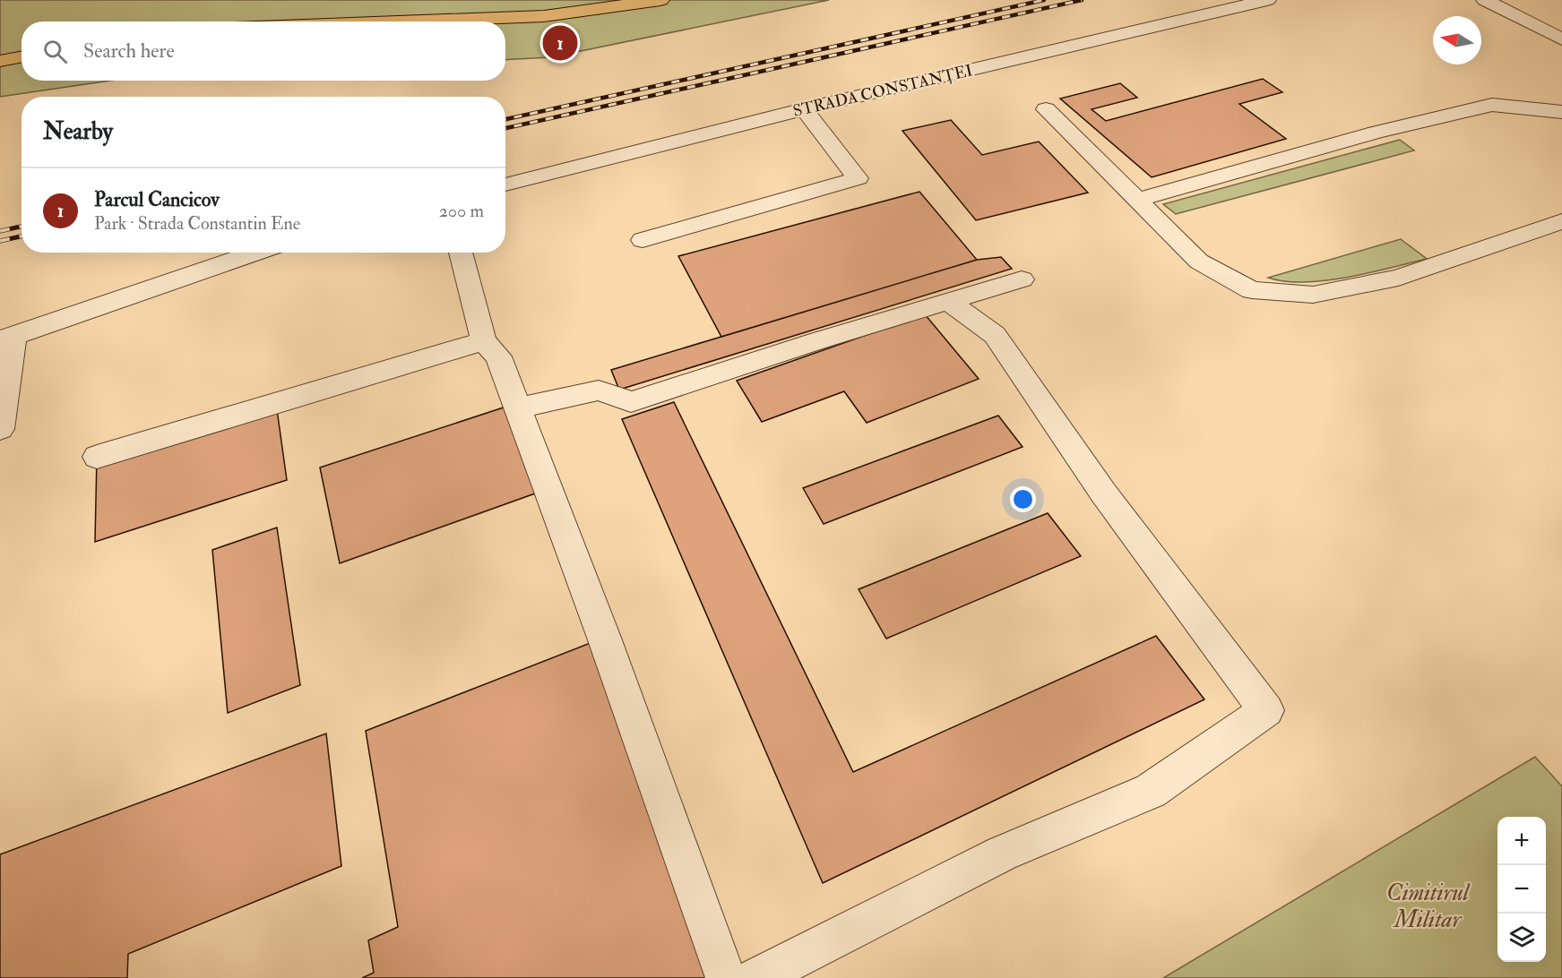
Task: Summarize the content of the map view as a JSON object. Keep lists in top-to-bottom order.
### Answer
{
  "streets": {
    "street": ["STRADA CONSTANȚEI"]
  },
  "parks": ["Cimitirul Militar"],
  "north": "left",
  "page": {
    "search": "Search here",
    "pins": "1",
    "heading": "Nearby",
    "list": [
      {
        "mark": "1",
        "name": "Parcul Cancicov",
        "note": "Park · Strada Constantin Ene",
        "value": "200 m"
      }
    ],
    "map_buttons": ["+", "−"]
  }
}
